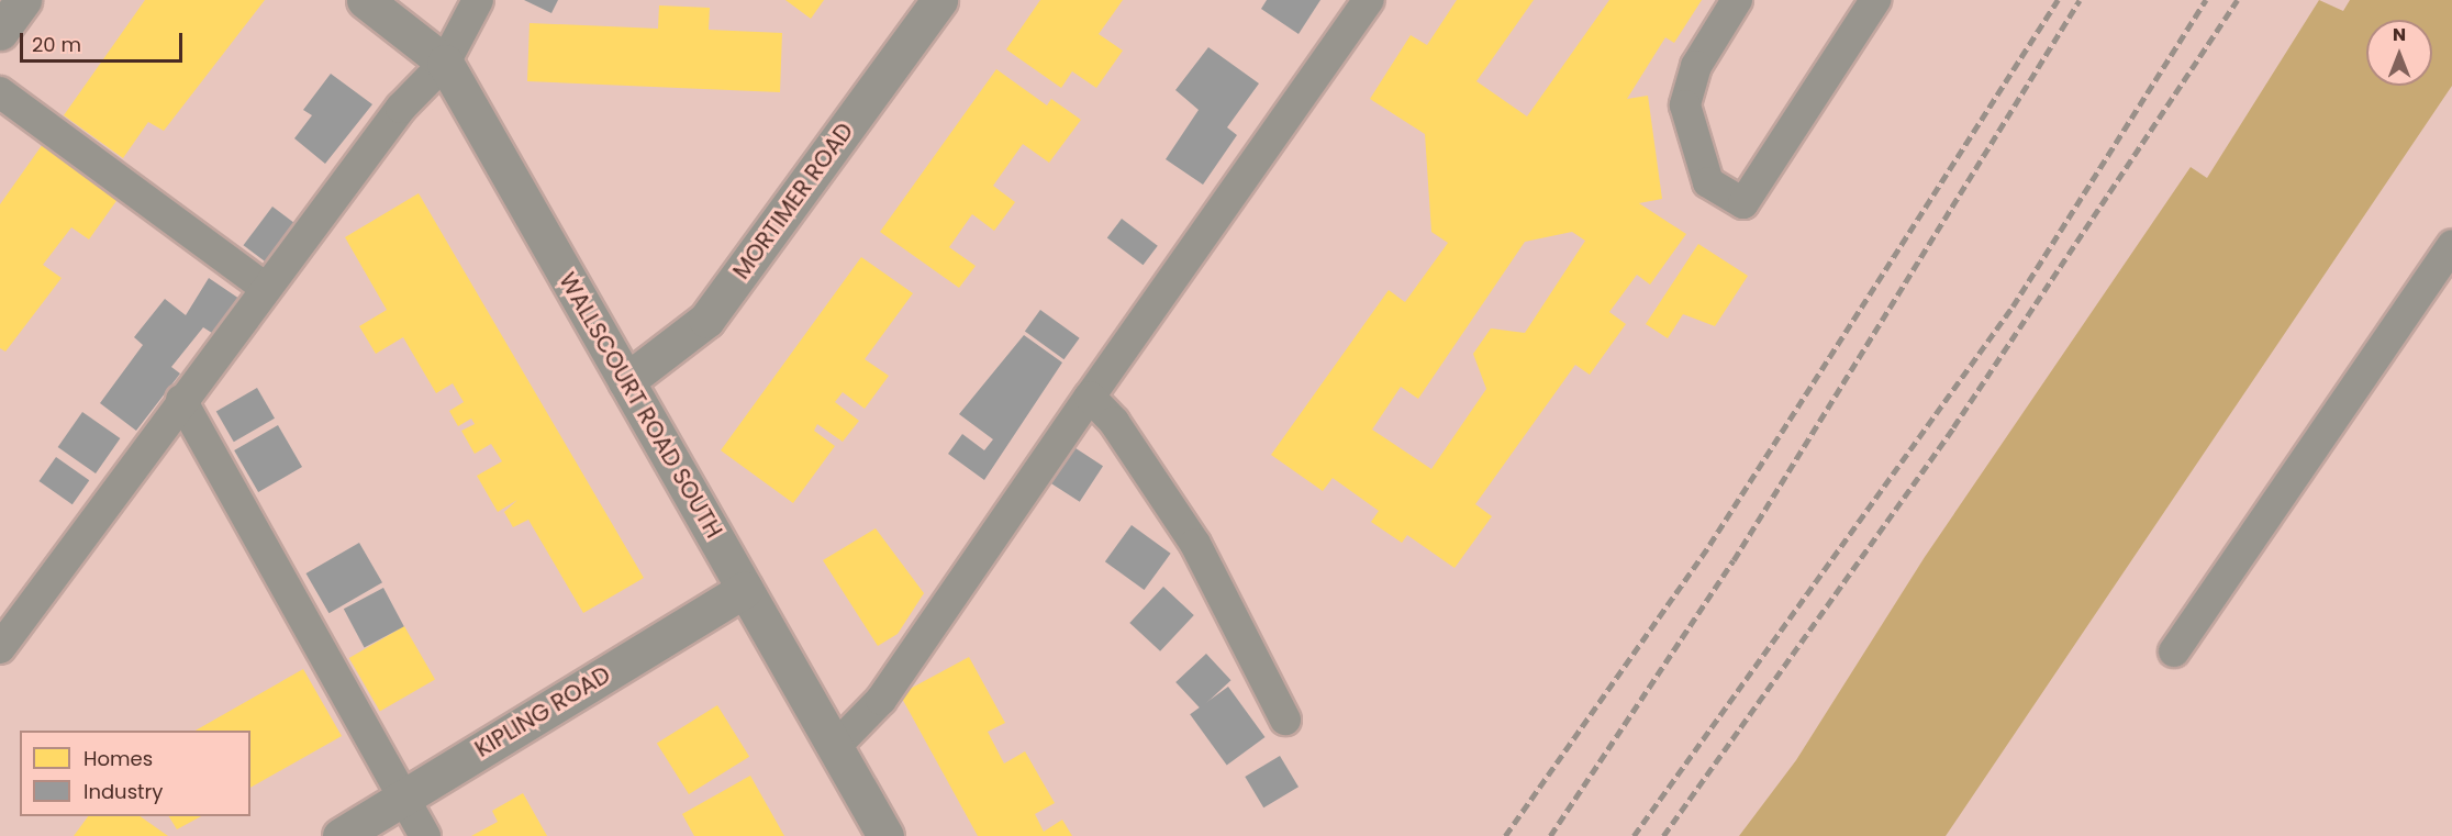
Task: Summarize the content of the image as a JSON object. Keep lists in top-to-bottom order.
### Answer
{
  "streets": {
    "street": ["MORTIMER ROAD", "WALLSCOURT ROAD SOUTH", "KIPLING ROAD"]
  },
  "crossings": [
    ["MORTIMER ROAD", "WALLSCOURT ROAD SOUTH"],
    ["WALLSCOURT ROAD SOUTH", "KIPLING ROAD"]
  ],
  "legend": ["Homes", "Industry"],
  "scale_bar": "20 m",
  "north": "top"
}
